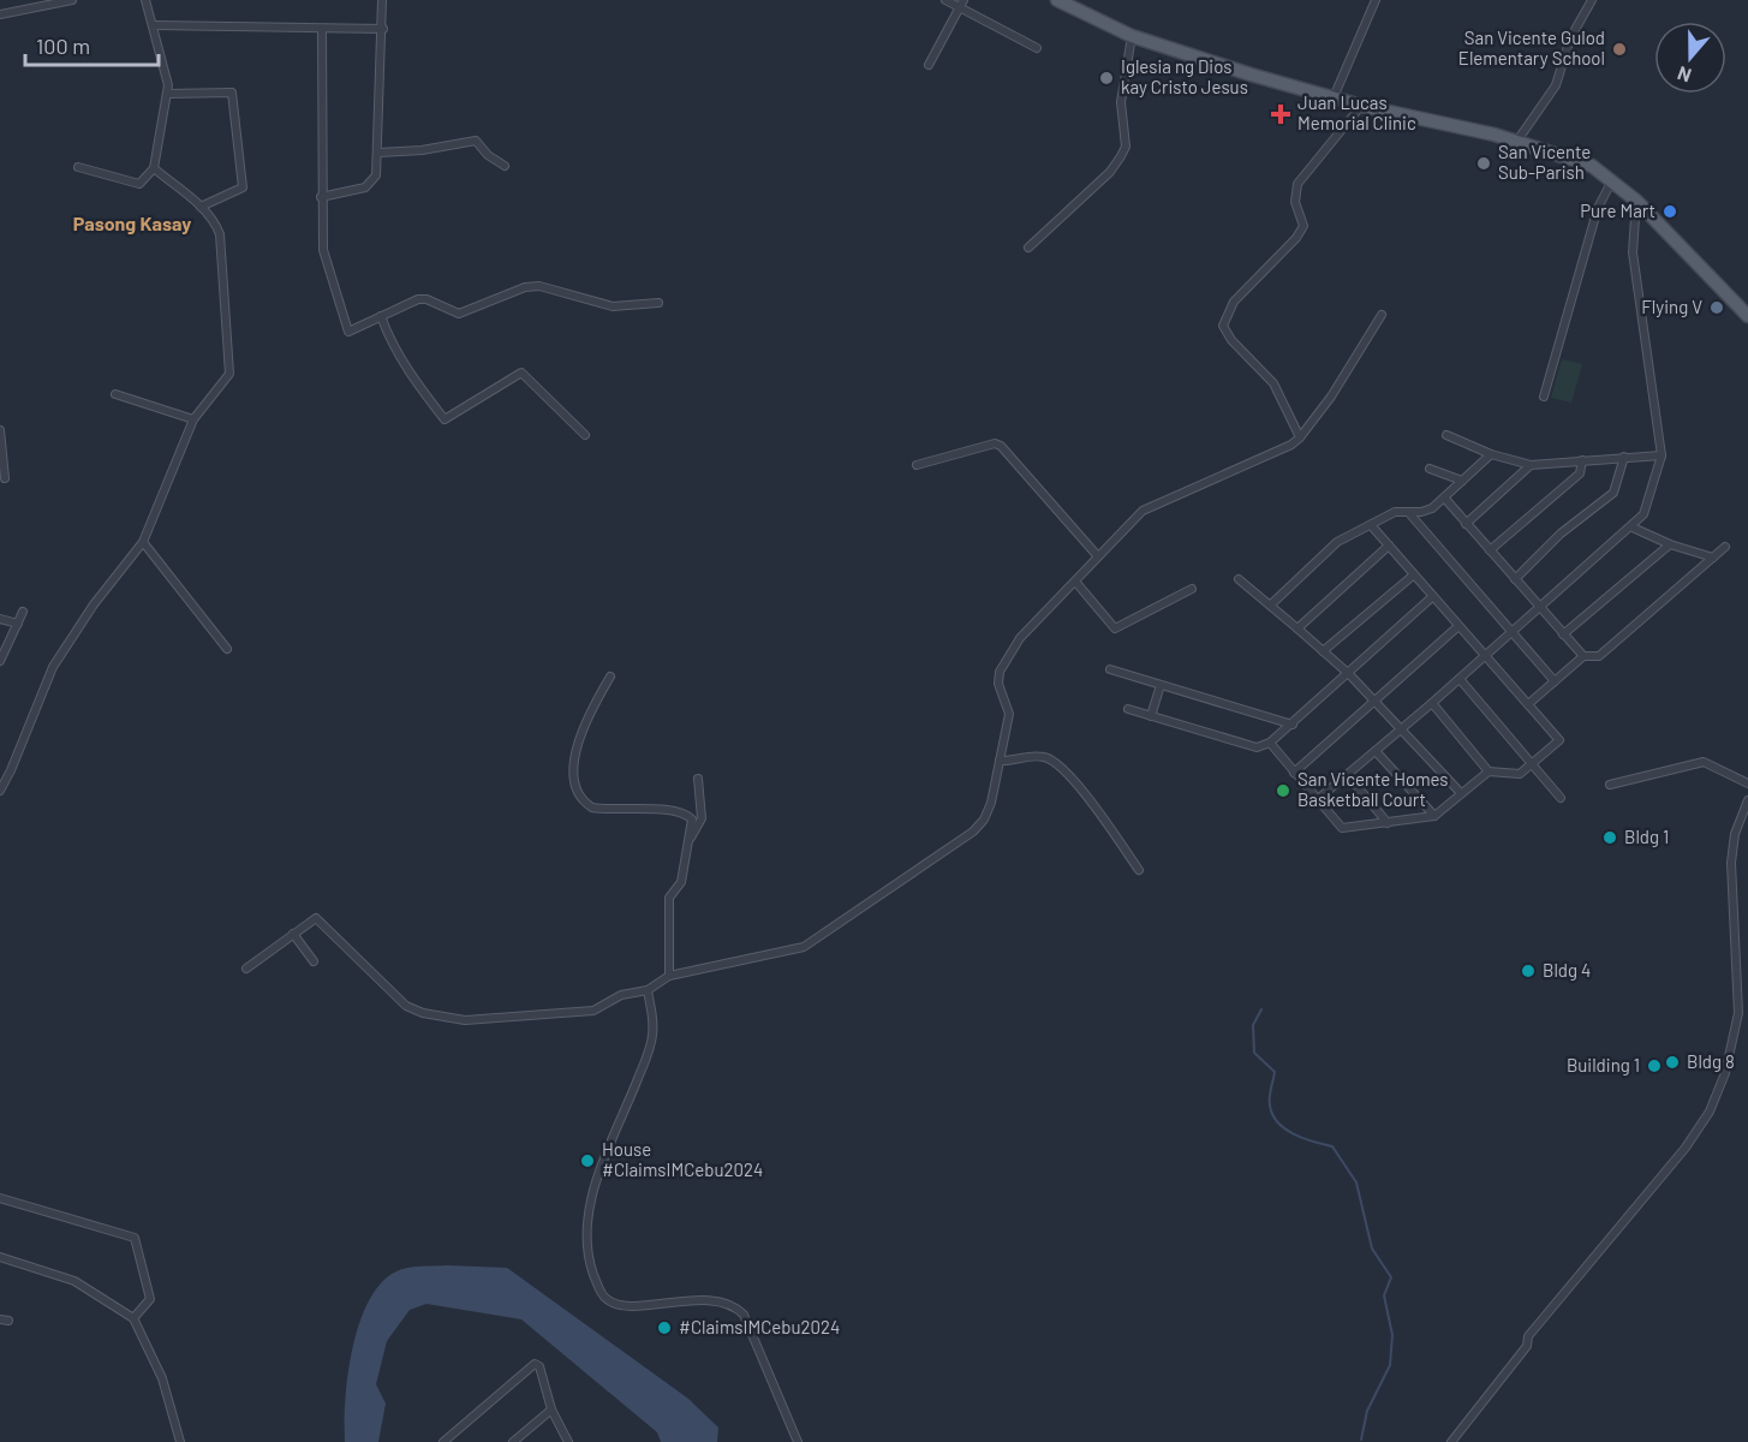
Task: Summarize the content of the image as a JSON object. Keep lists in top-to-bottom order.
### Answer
{
  "districts": ["Pasong Kasay"],
  "places": {
    "other": [
      "San Vicente Gulod Elementary School",
      "Iglesia ng Dios kay Cristo Jesus",
      "San Vicente Sub-Parish",
      "Pure Mart",
      "Flying V",
      "San Vicente Homes Basketball Court",
      "Bldg 1",
      "Bldg 4",
      "Bldg 8",
      "Building 1",
      "House #ClaimsIMCebu2024",
      "#ClaimsIMCebu2024"
    ],
    "health": ["Juan Lucas Memorial Clinic"]
  },
  "scale_bar": "100 m",
  "north": "bottom"
}
